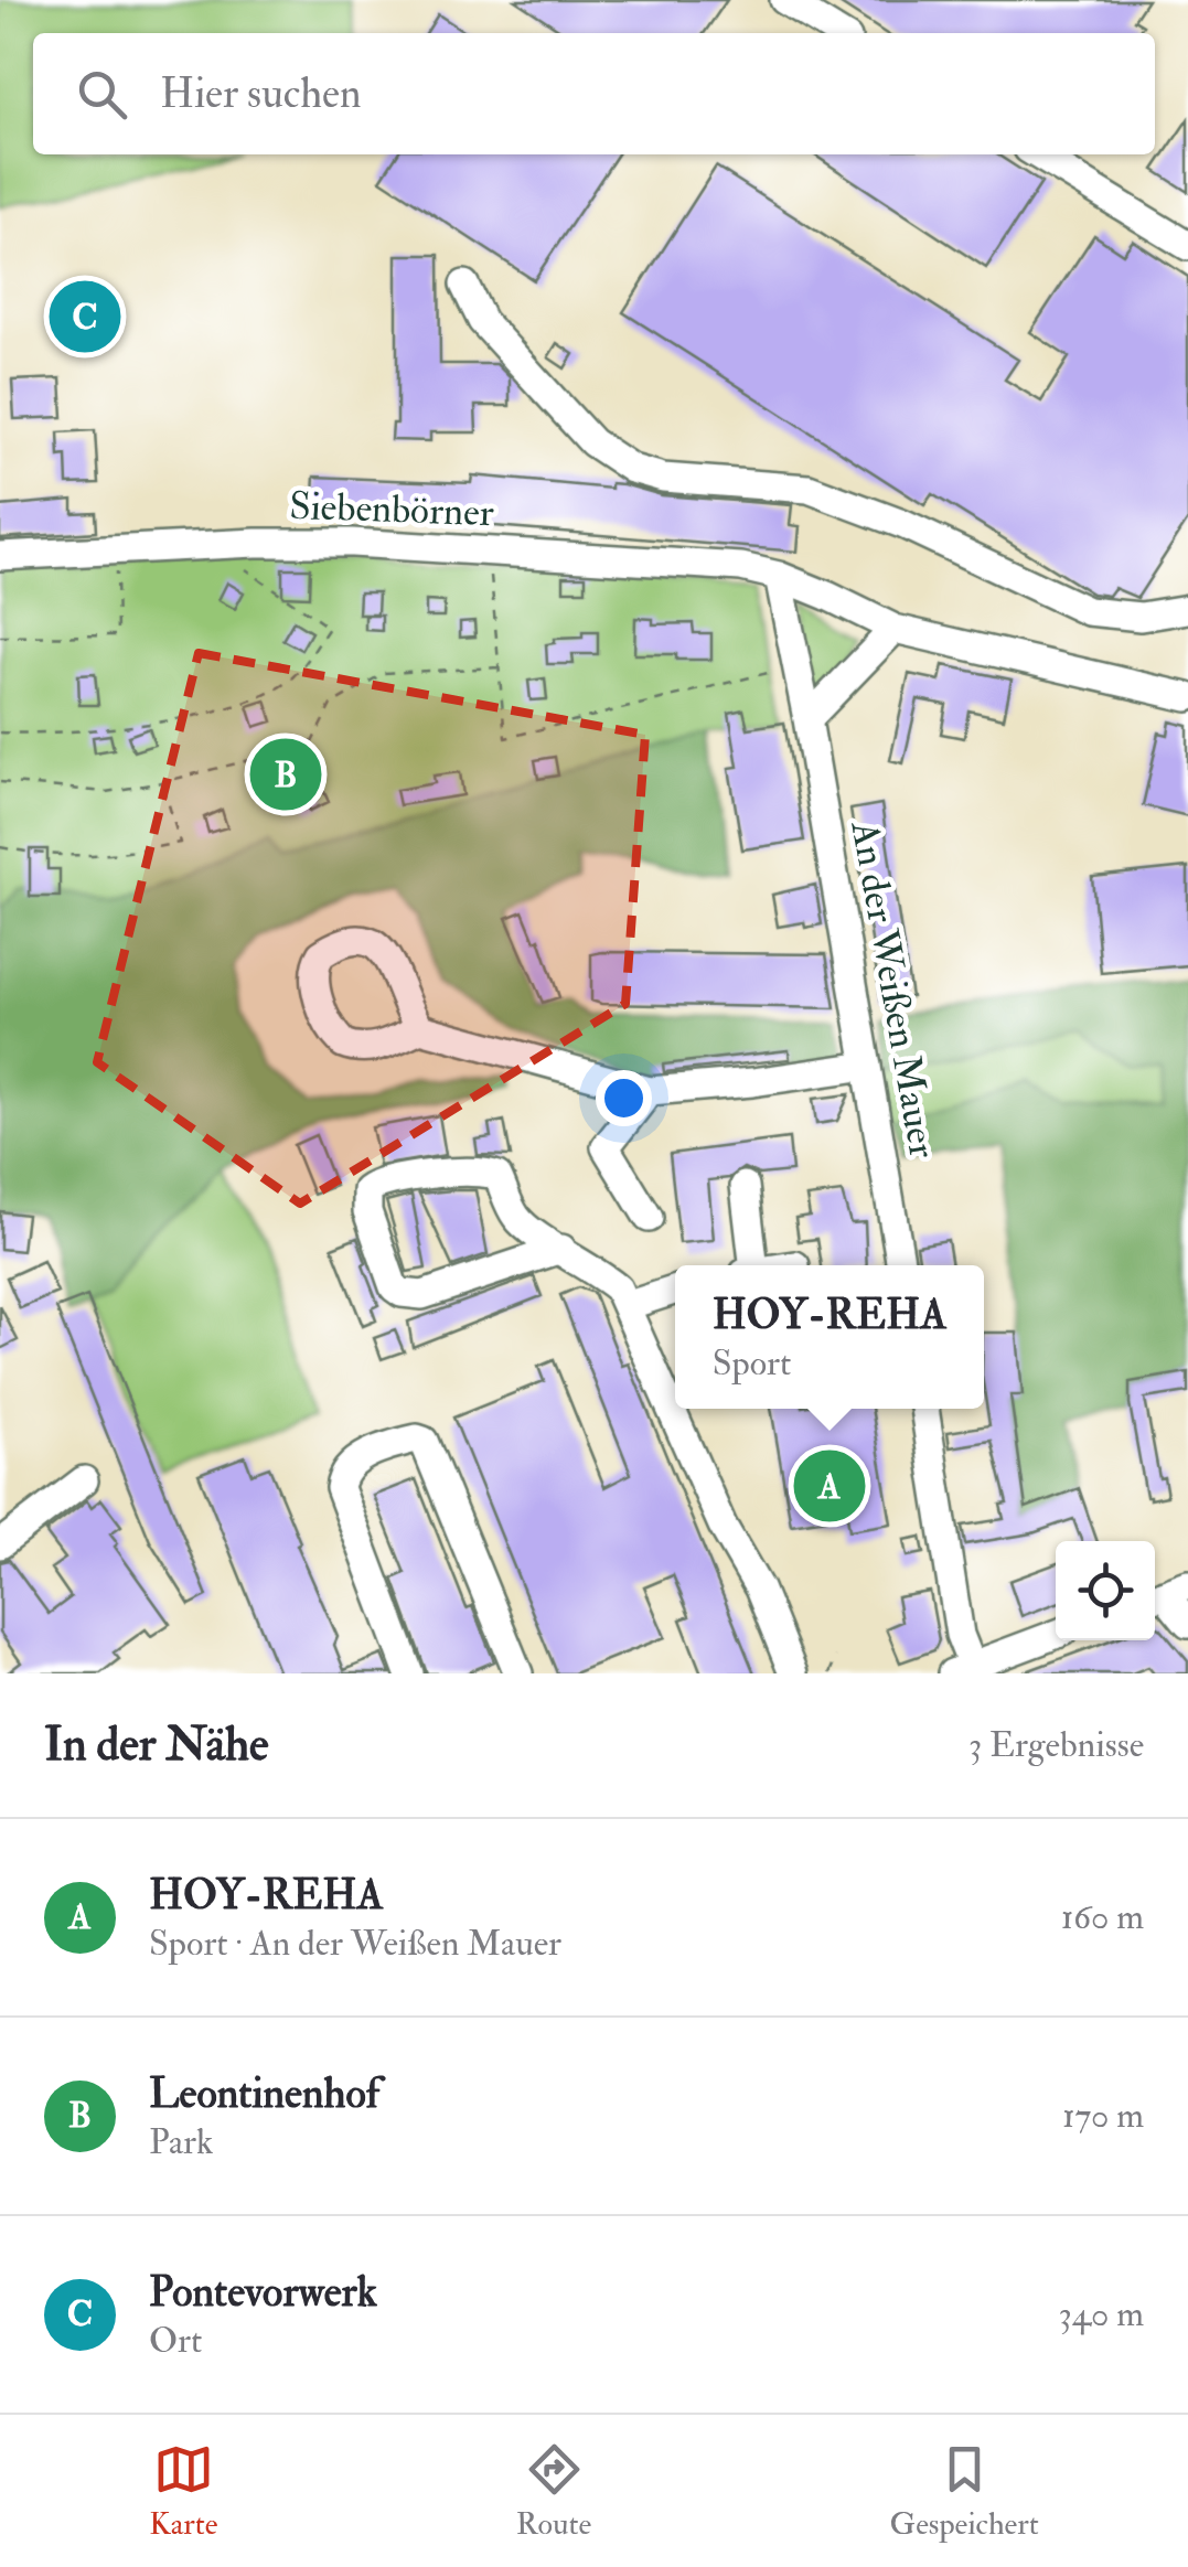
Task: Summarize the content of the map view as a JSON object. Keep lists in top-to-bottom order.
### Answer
{
  "streets": {
    "street": ["Siebenbörner", "An der Weißen Mauer"]
  },
  "crossings": [
    ["Siebenbörner", "An der Weißen Mauer"]
  ],
  "page": {
    "search": "Hier suchen",
    "pins": ["C", "B", "A"],
    "popup": ["HOY-REHA", "Sport"],
    "heading": ["In der Nähe", "3 Ergebnisse"],
    "list": [
      {
        "mark": "A",
        "name": "HOY-REHA",
        "note": "Sport · An der Weißen Mauer",
        "value": "160 m"
      },
      {
        "mark": "B",
        "name": "Leontinenhof",
        "note": "Park",
        "value": "170 m"
      },
      {
        "mark": "C",
        "name": "Pontevorwerk",
        "note": "Ort",
        "value": "340 m"
      }
    ],
    "nav": ["Karte", "Route", "Gespeichert"]
  }
}
